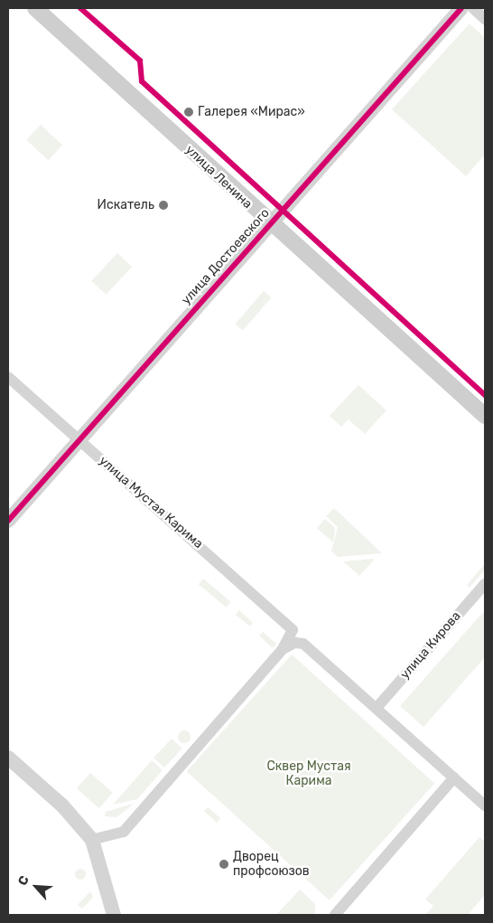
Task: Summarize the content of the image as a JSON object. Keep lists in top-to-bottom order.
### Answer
{
  "streets": {
    "main road": ["улица Ленина"],
    "street": ["улица Достоевского", "улица Мустая Карима", "улица Кирова"]
  },
  "crossings": [
    ["улица Ленина", "улица Достоевского"],
    ["улица Достоевского", "улица Мустая Карима"]
  ],
  "parks": ["Сквер Мустая Карима"],
  "places": ["Галерея «Мирас»", "Искатель", "Дворец профсоюзов"],
  "north": "top left"
}
